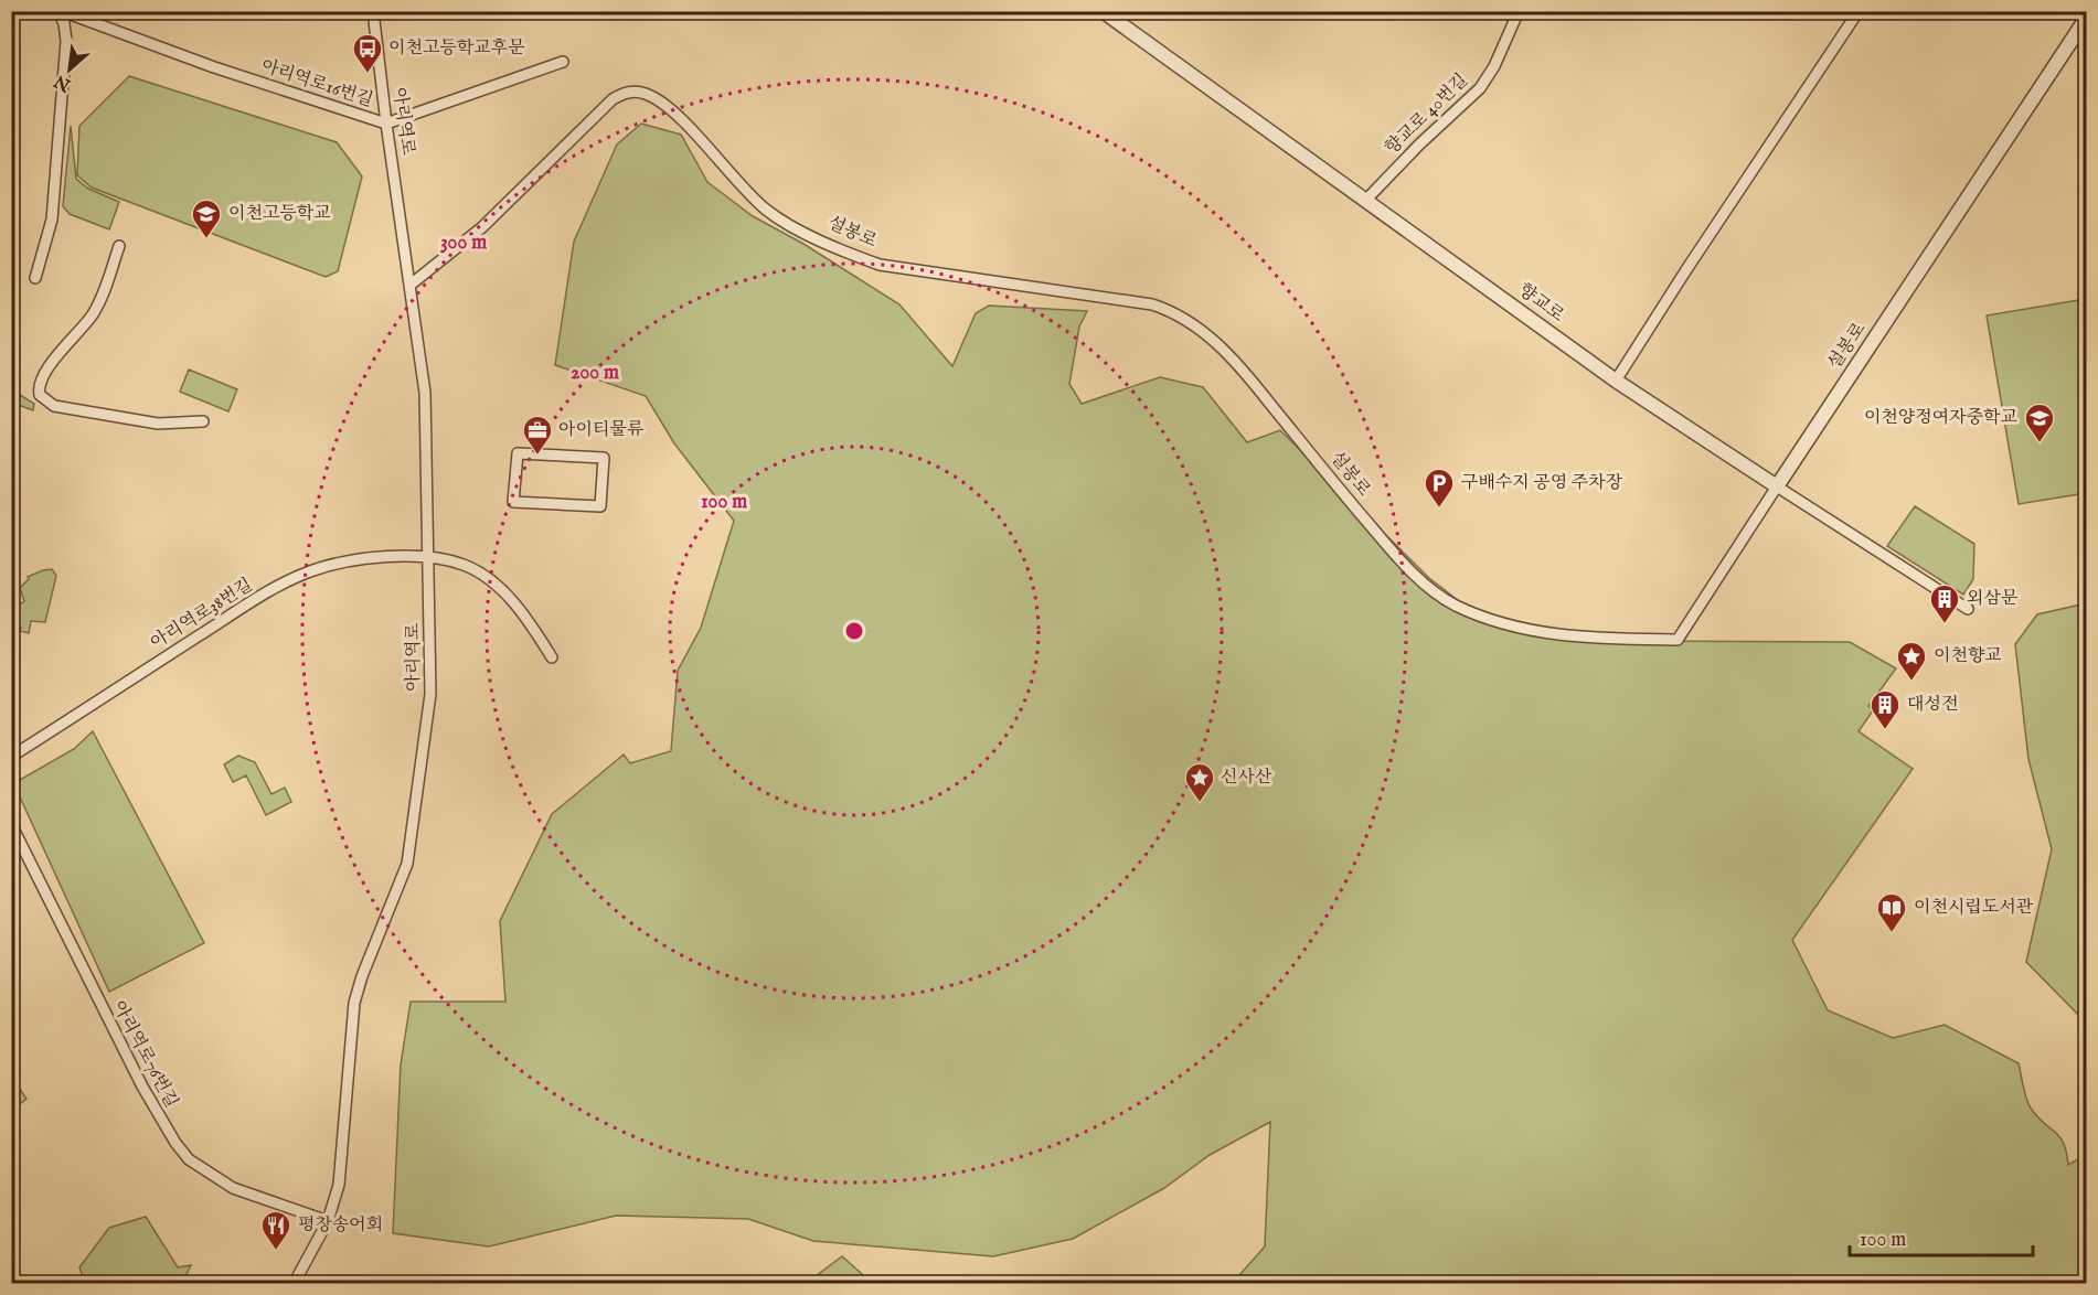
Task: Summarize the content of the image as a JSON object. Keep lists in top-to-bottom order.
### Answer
{
  "streets": {
    "street": [
      "아리역로16번길",
      "향교로 40번길",
      "아리역로",
      "설봉로",
      "향교로",
      "아리역로38번길",
      "아리역로76번길"
    ]
  },
  "crossings": [
    ["아리역로16번길", "아리역로"],
    ["향교로 40번길", "향교로"],
    ["아리역로", "설봉로"],
    ["아리역로", "아리역로38번길"],
    ["아리역로", "아리역로76번길"],
    ["설봉로", "향교로"]
  ],
  "places": {
    "bus stop": ["이천고등학교후문"],
    "school or university": ["이천고등학교", "이천양정여자중학교"],
    "office": ["아이티물류"],
    "parking": ["구배수지 공영 주차장"],
    "building": ["외삼문", "대성전"],
    "place": ["이천향교", "신사산"],
    "library": ["이천시립도서관"],
    "restaurant": ["평창송어회"]
  },
  "scale_bar": "100 m",
  "north": "bottom left",
  "rings": ["300 m", "200 m", "100 m"]
}
